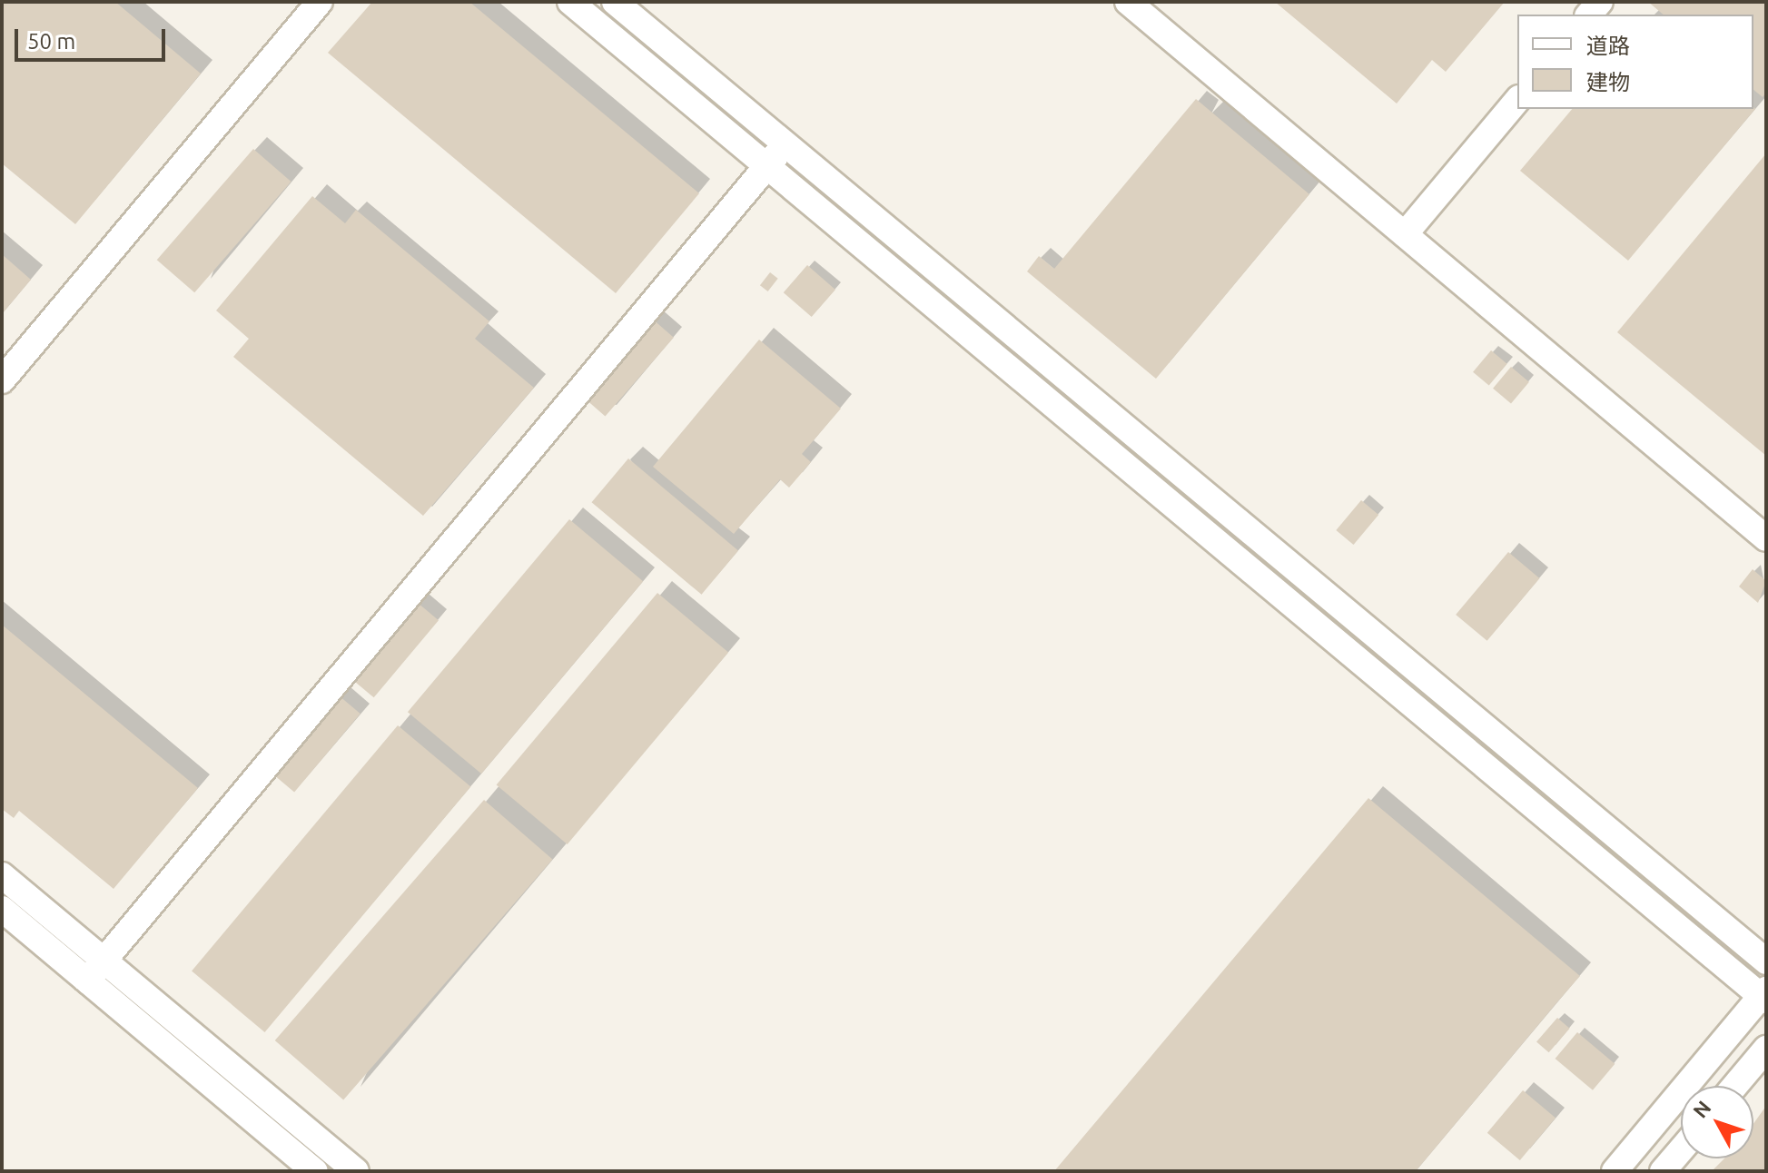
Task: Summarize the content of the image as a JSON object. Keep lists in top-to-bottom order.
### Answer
{
  "legend": ["道路", "建物"],
  "scale_bar": "50 m",
  "north": "top left"
}
